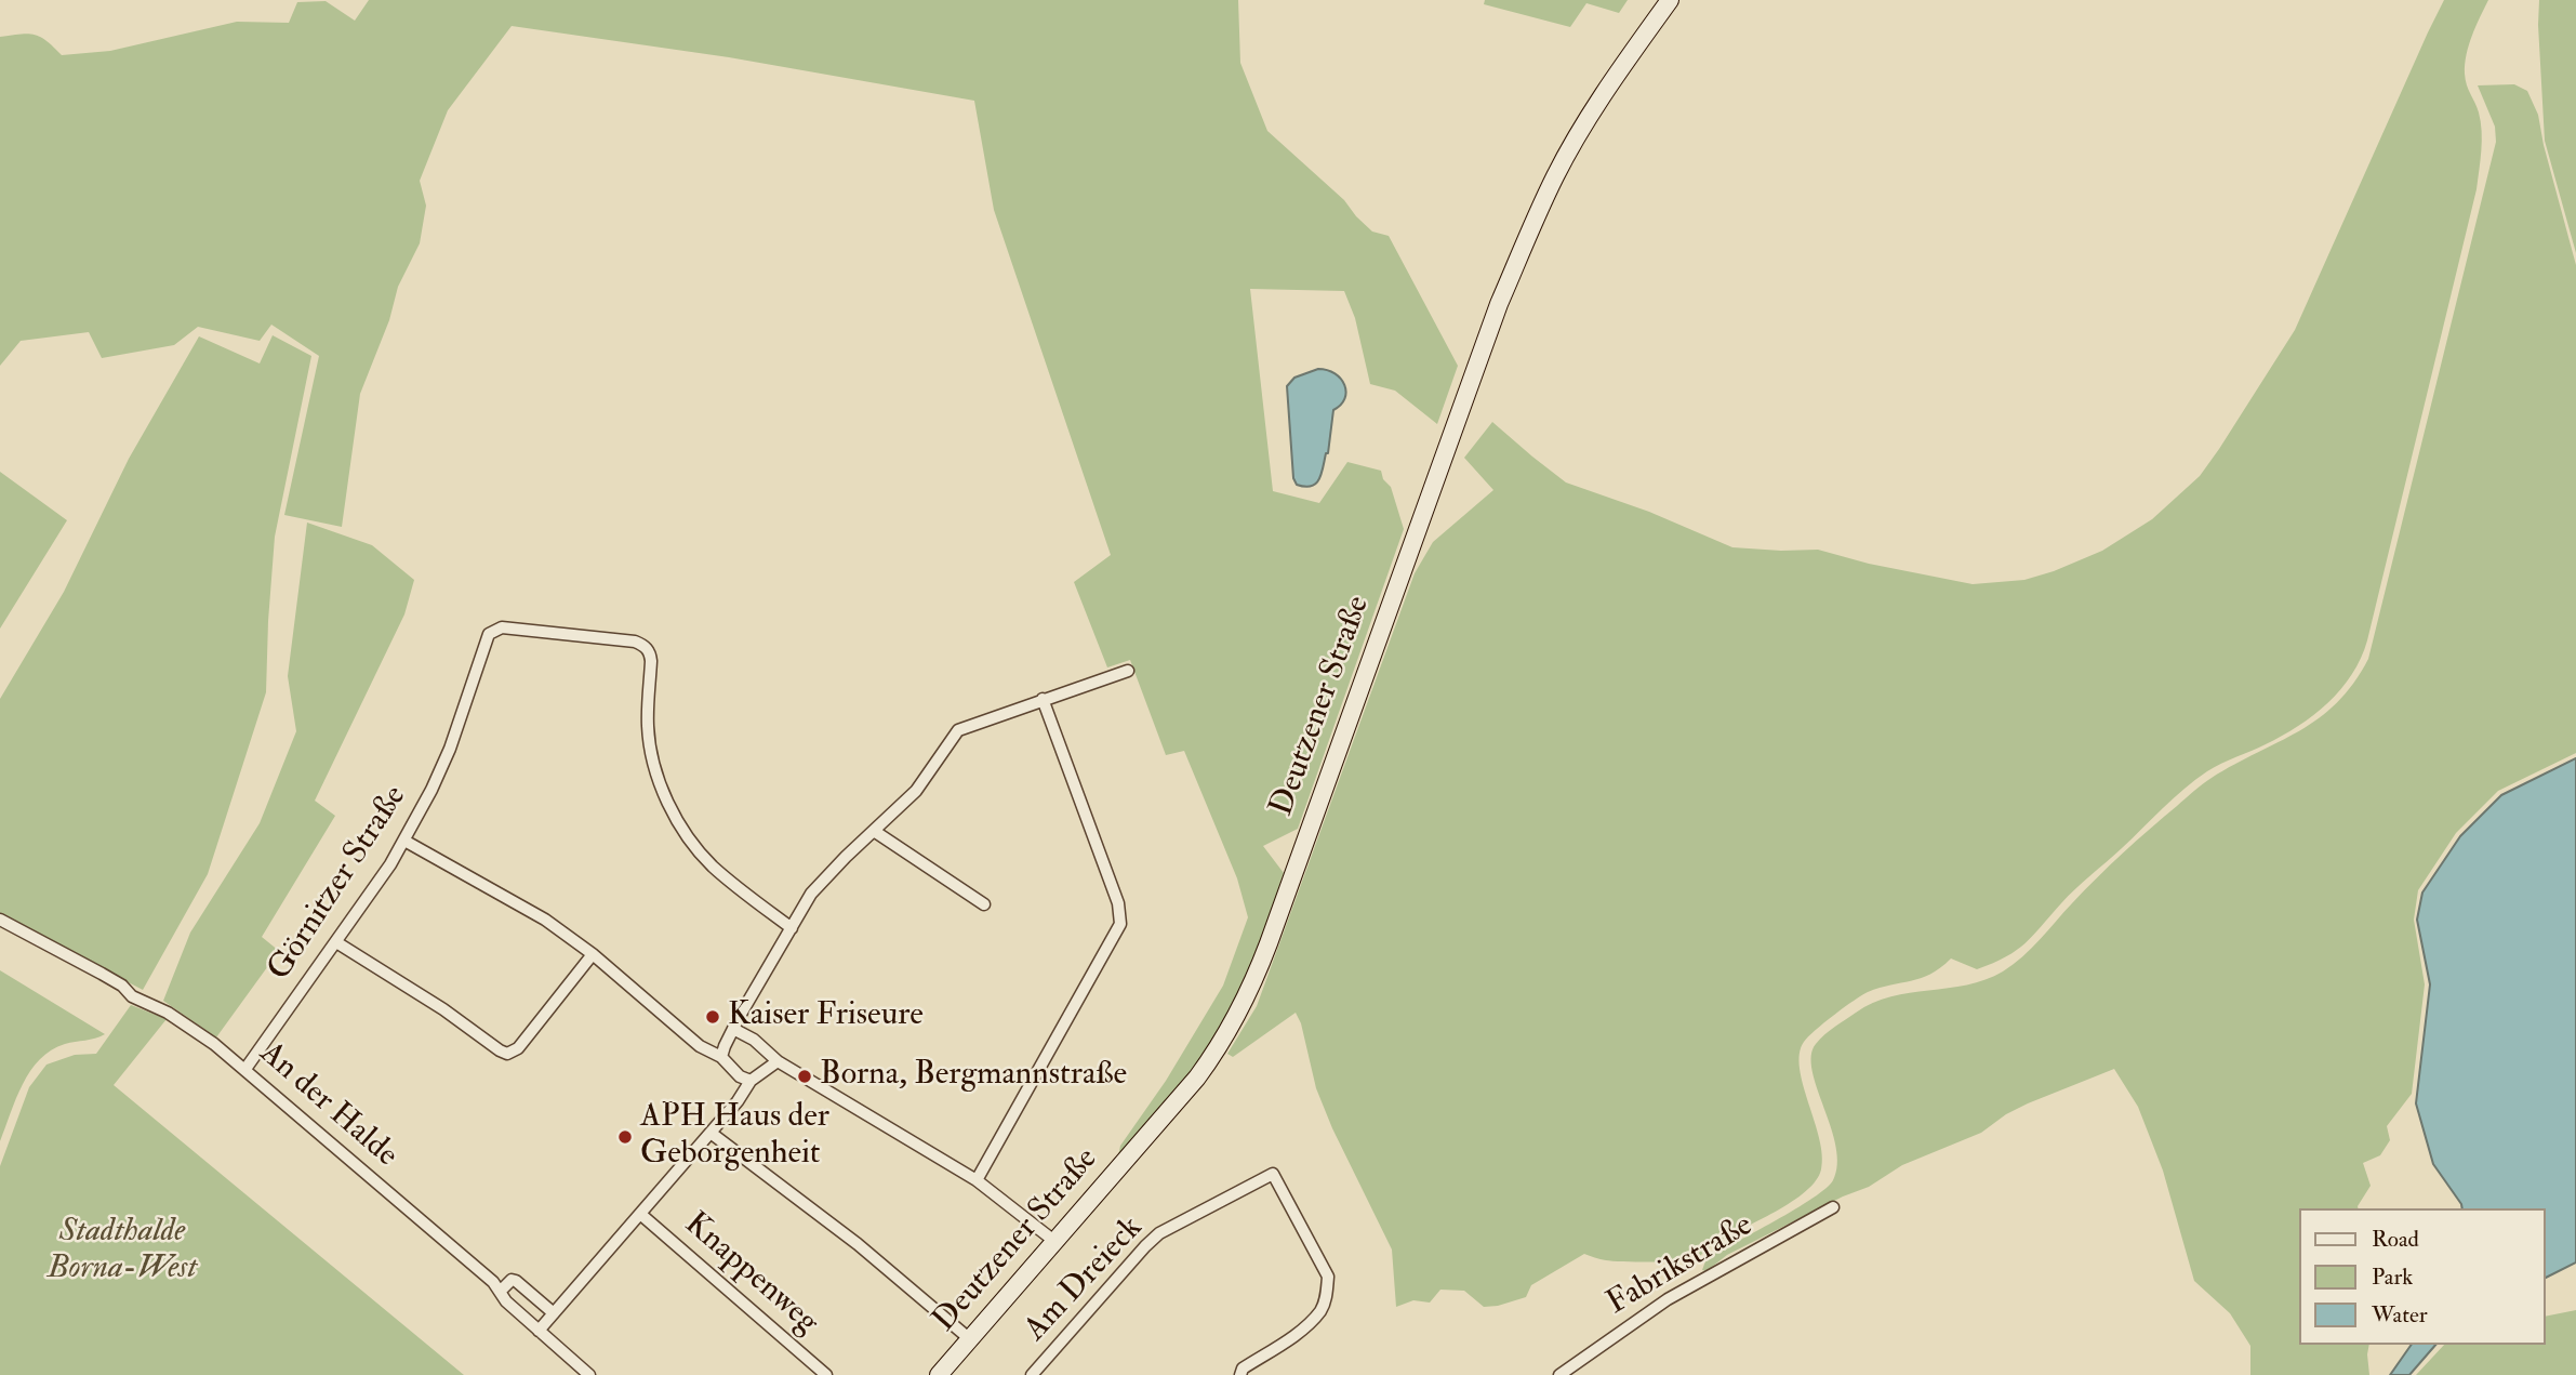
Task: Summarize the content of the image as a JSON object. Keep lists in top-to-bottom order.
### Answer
{
  "streets": {
    "main road": ["Deutzener Straße"],
    "street": [
      "Görnitzer Straße",
      "An der Halde",
      "Fabrikstraße",
      "Knappenweg",
      "Am Dreieck"
    ]
  },
  "crossings": [
    ["Görnitzer Straße", "An der Halde"]
  ],
  "parks": ["Stadthalde Borna-West"],
  "places": ["Kaiser Friseure", "Borna, Bergmannstraße", "APH Haus der Geborgenheit"],
  "legend": ["Road", "Park", "Water"]
}
